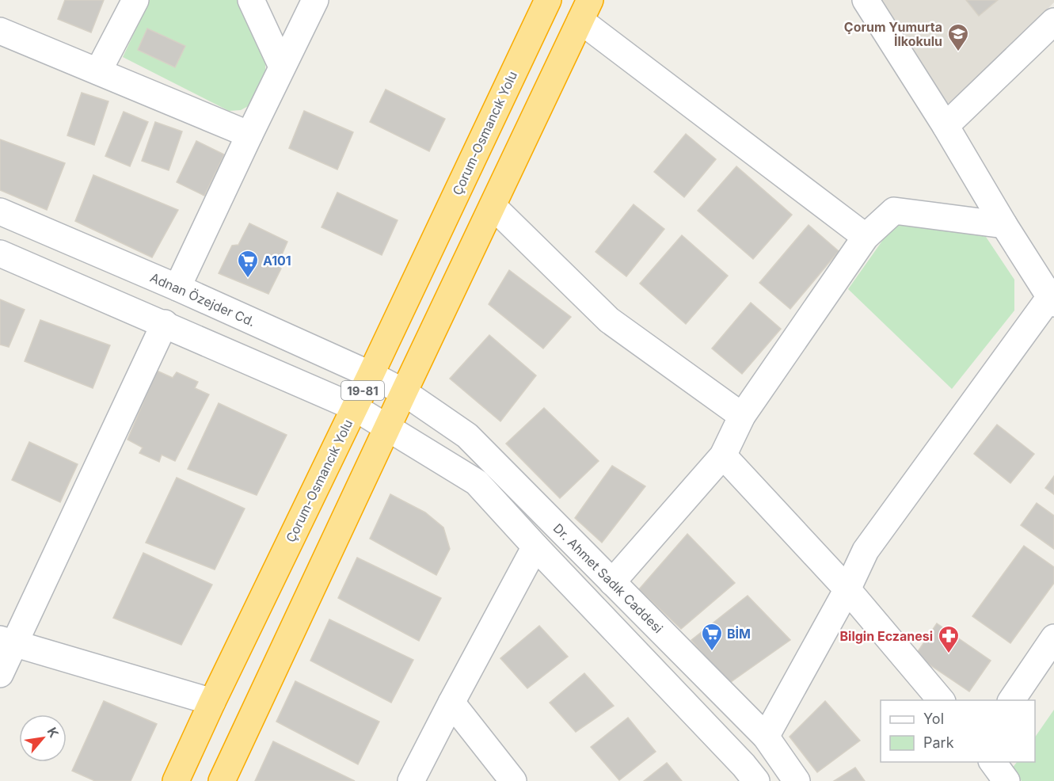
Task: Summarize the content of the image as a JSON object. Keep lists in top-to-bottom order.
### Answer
{
  "streets": {
    "highway": ["Çorum-Osmancık Yolu", "19-81"],
    "street": ["Adnan Özejder Cd.", "Dr. Ahmet Sadık Caddesi"]
  },
  "crossings": [
    ["Çorum-Osmancık Yolu", "Adnan Özejder Cd."],
    ["Adnan Özejder Cd.", "19-81"],
    ["Adnan Özejder Cd.", "Dr. Ahmet Sadık Caddesi"],
    ["19-81", "Dr. Ahmet Sadık Caddesi"]
  ],
  "places": {
    "school or university": ["Çorum Yumurta İlkokulu"],
    "supermarket": ["A101", "BİM"],
    "pharmacy": ["Bilgin Eczanesi"]
  },
  "legend": ["Yol", "Park"],
  "north": "top right"
}
